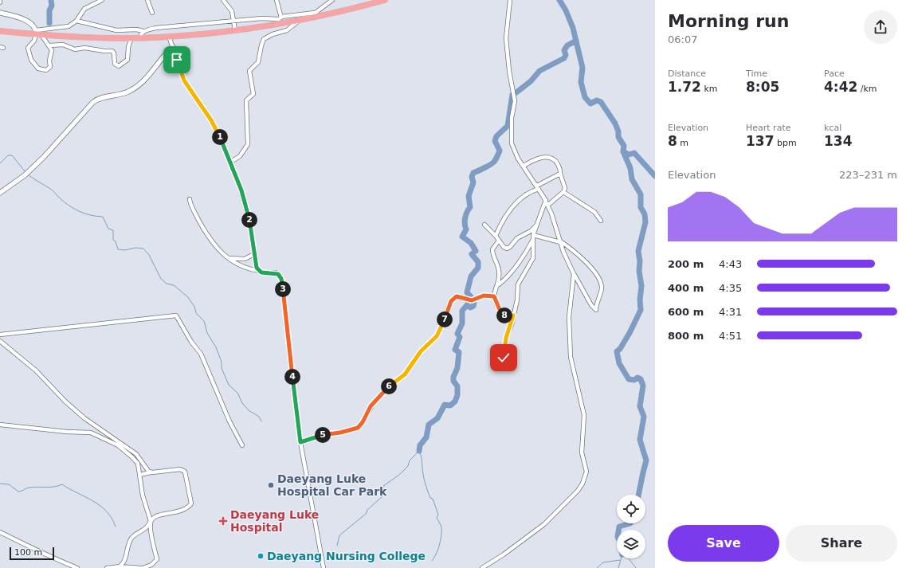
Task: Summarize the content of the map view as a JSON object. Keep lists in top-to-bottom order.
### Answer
{
  "places": {
    "other": ["Daeyang Luke Hospital Car Park", "Daeyang Nursing College"],
    "health": ["Daeyang Luke Hospital"]
  },
  "scale_bar": "100 m",
  "page": {
    "heading": ["Morning run", "06:07"],
    "stats": [
      ["Distance", "1.72 km"],
      ["Time", "8:05"],
      ["Pace", "4:42 /km"],
      ["Elevation", "8 m"],
      ["Heart rate", "137 bpm"],
      ["kcal", "134"]
    ],
    "pins": [
      "1",
      "2",
      "3",
      "8",
      "7",
      "4",
      "6",
      "5"
    ],
    "chart": ["Elevation", "223–231 m"],
    "list": [
      {
        "name": "200 m",
        "note": "4:43"
      },
      {
        "name": "400 m",
        "note": "4:35"
      },
      {
        "name": "600 m",
        "note": "4:31"
      },
      {
        "name": "800 m",
        "note": "4:51"
      }
    ],
    "buttons": ["Save", "Share"],
    "scale": "100 m"
  }
}
